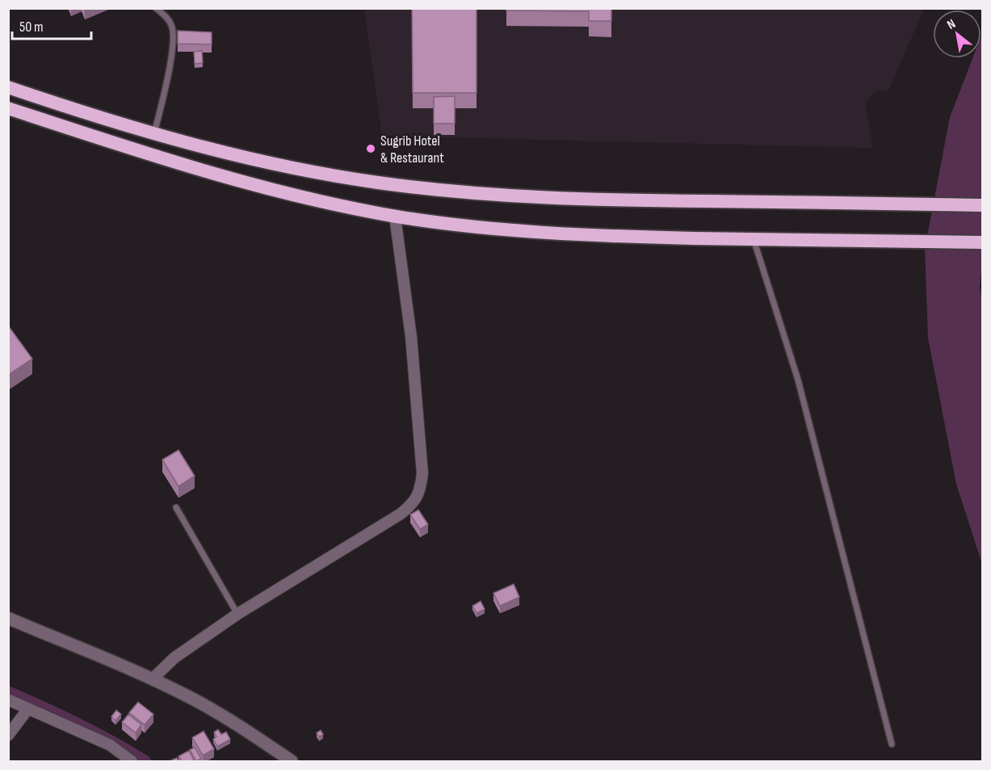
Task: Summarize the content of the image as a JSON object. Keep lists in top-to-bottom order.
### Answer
{
  "places": ["Sugrib Hotel & Restaurant"],
  "scale_bar": "50 m",
  "north": "top left"
}
